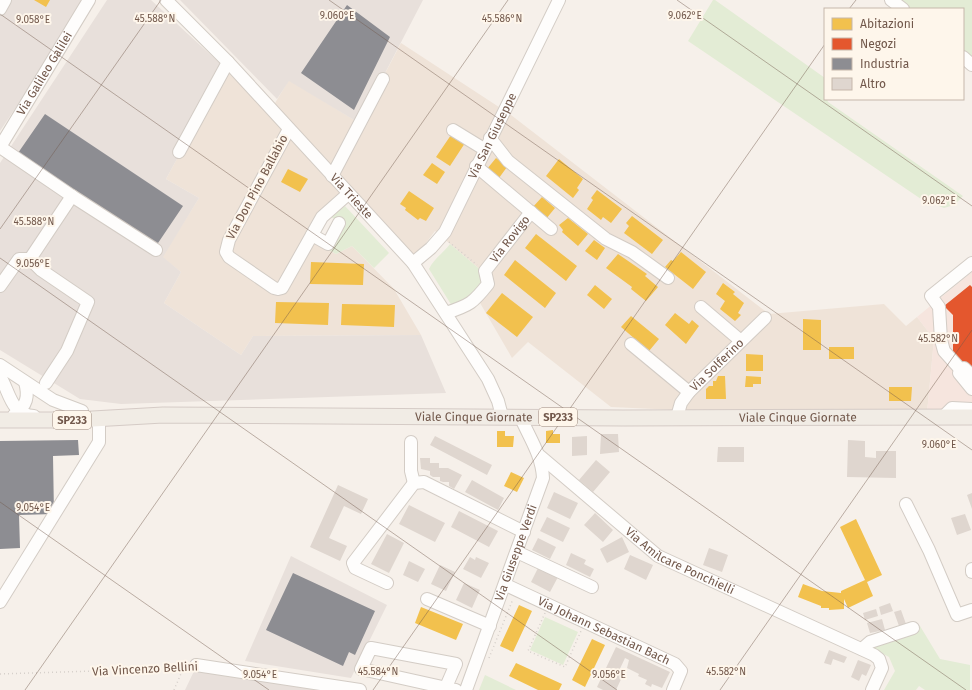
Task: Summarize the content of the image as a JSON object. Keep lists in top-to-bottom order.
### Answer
{
  "streets": {
    "main road": ["Viale Cinque Giornate", "SP233"],
    "street": [
      "Via Galileo Galilei",
      "Via San Giuseppe",
      "Via Don Pino Ballabio",
      "Via Trieste",
      "Via Rovigo",
      "Via Solferino",
      "Via Giuseppe Verdi",
      "Via Amilcare Ponchielli",
      "Via Johann Sebastian Bach",
      "Via Vincenzo Bellini"
    ]
  },
  "crossings": [
    ["Via San Giuseppe", "Via Trieste"],
    ["Via Don Pino Ballabio", "Via Trieste"],
    ["Via Trieste", "Via Rovigo"],
    ["Via Trieste", "Viale Cinque Giornate"],
    ["Via Solferino", "Viale Cinque Giornate"],
    ["Viale Cinque Giornate", "Via Giuseppe Verdi"],
    ["Via Giuseppe Verdi", "Via Amilcare Ponchielli"],
    ["Via Giuseppe Verdi", "Via Johann Sebastian Bach"]
  ],
  "legend": [
    "Abitazioni",
    "Negozi",
    "Industria",
    "Altro"
  ],
  "coordinates": [
    "9.060°E",
    "9.062°E",
    "45.588°N",
    "45.586°N",
    "9.058°E",
    "9.056°E",
    "45.582°N",
    "9.054°E",
    "45.584°N"
  ]
}
